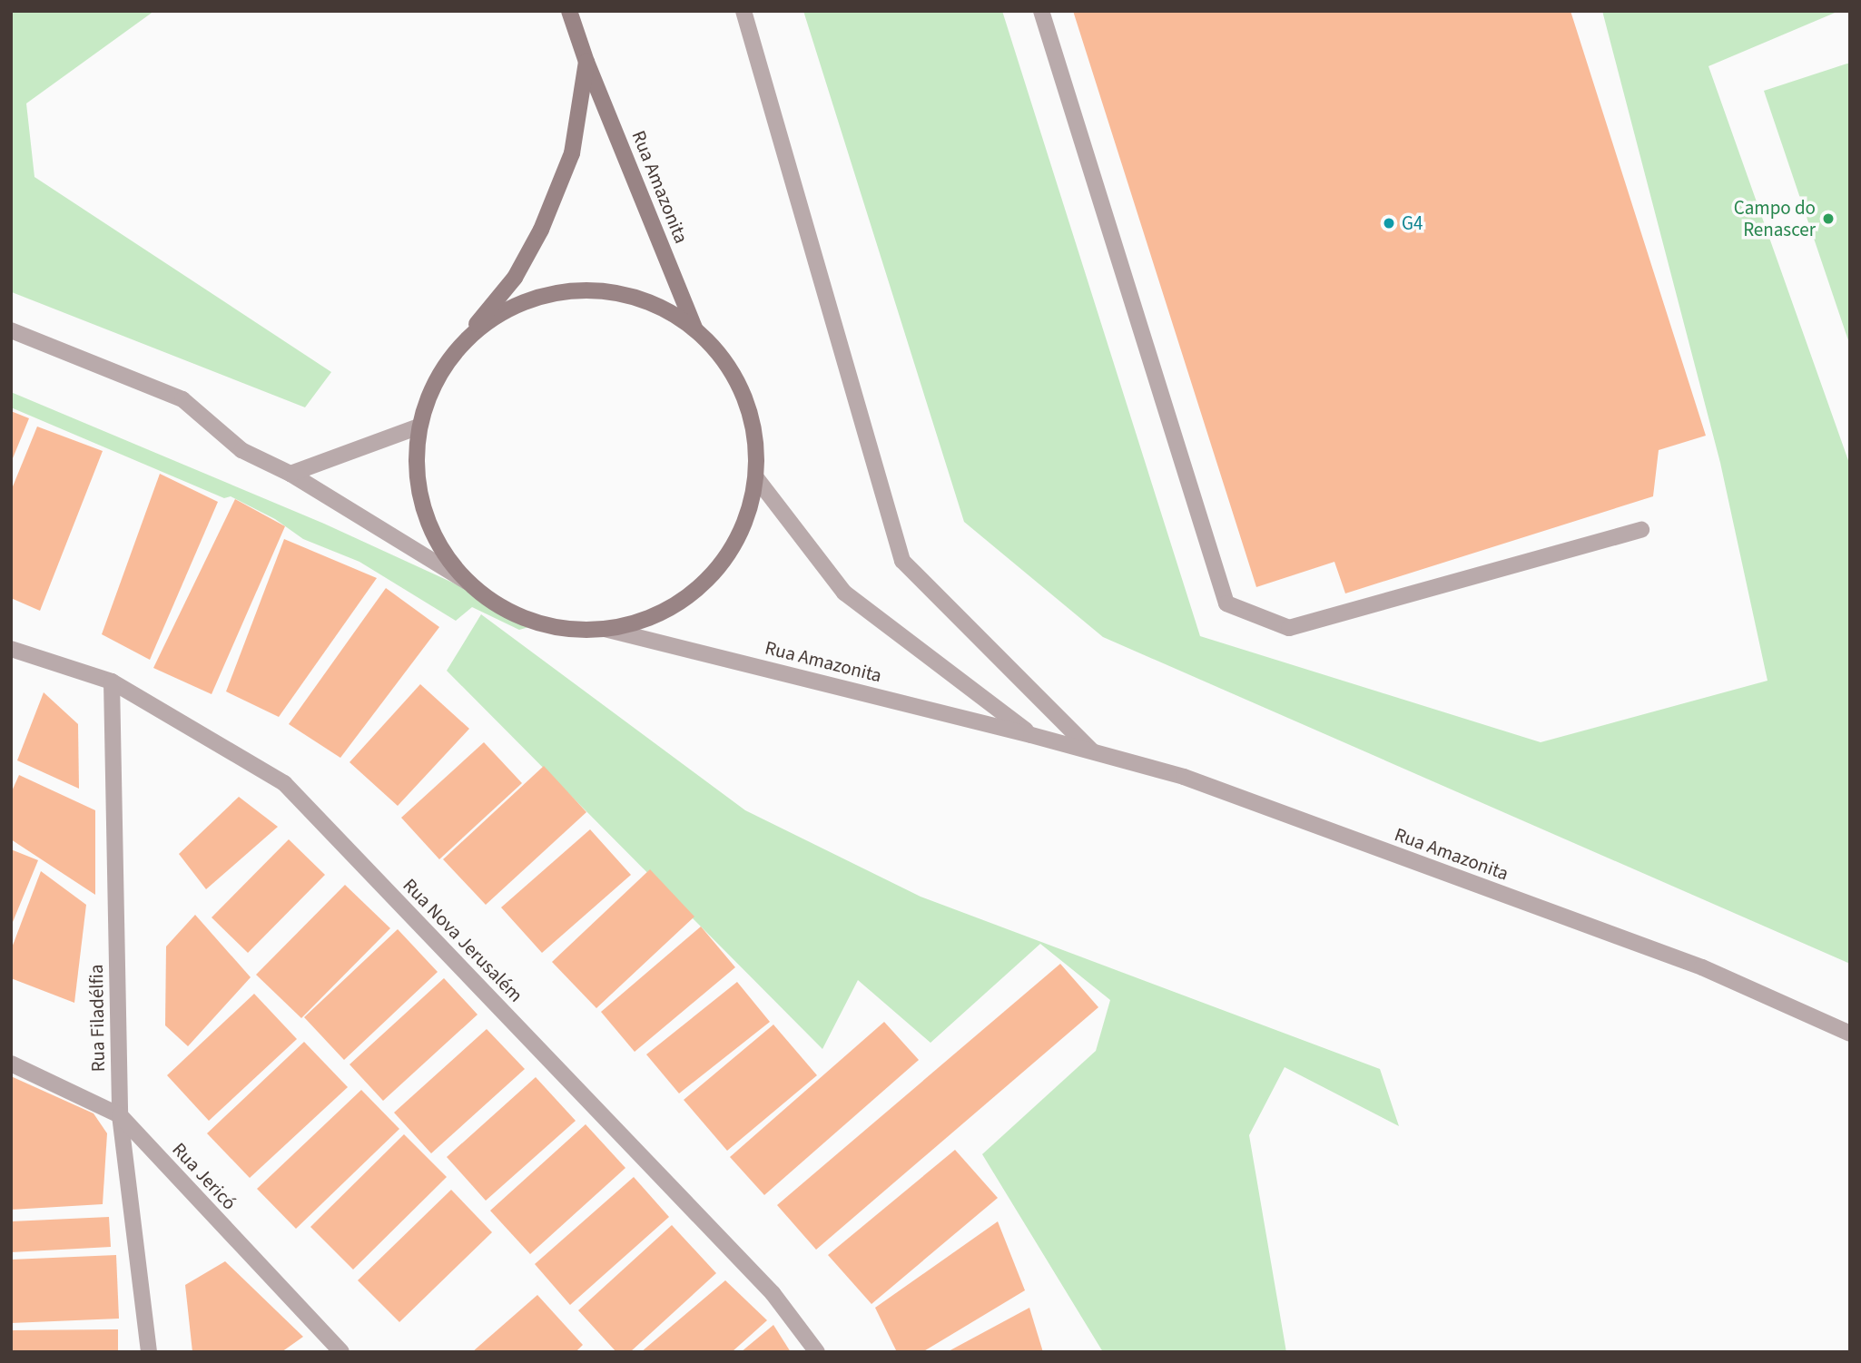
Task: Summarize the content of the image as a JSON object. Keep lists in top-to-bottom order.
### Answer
{
  "streets": {
    "main road": ["Rua Amazonita"],
    "street": ["Rua Nova Jerusalém", "Rua Filadélfia", "Rua Jericó"]
  },
  "crossings": [
    ["Rua Nova Jerusalém", "Rua Filadélfia"],
    ["Rua Filadélfia", "Rua Jericó"]
  ],
  "places": ["Campo do Renascer", "G4"]
}
